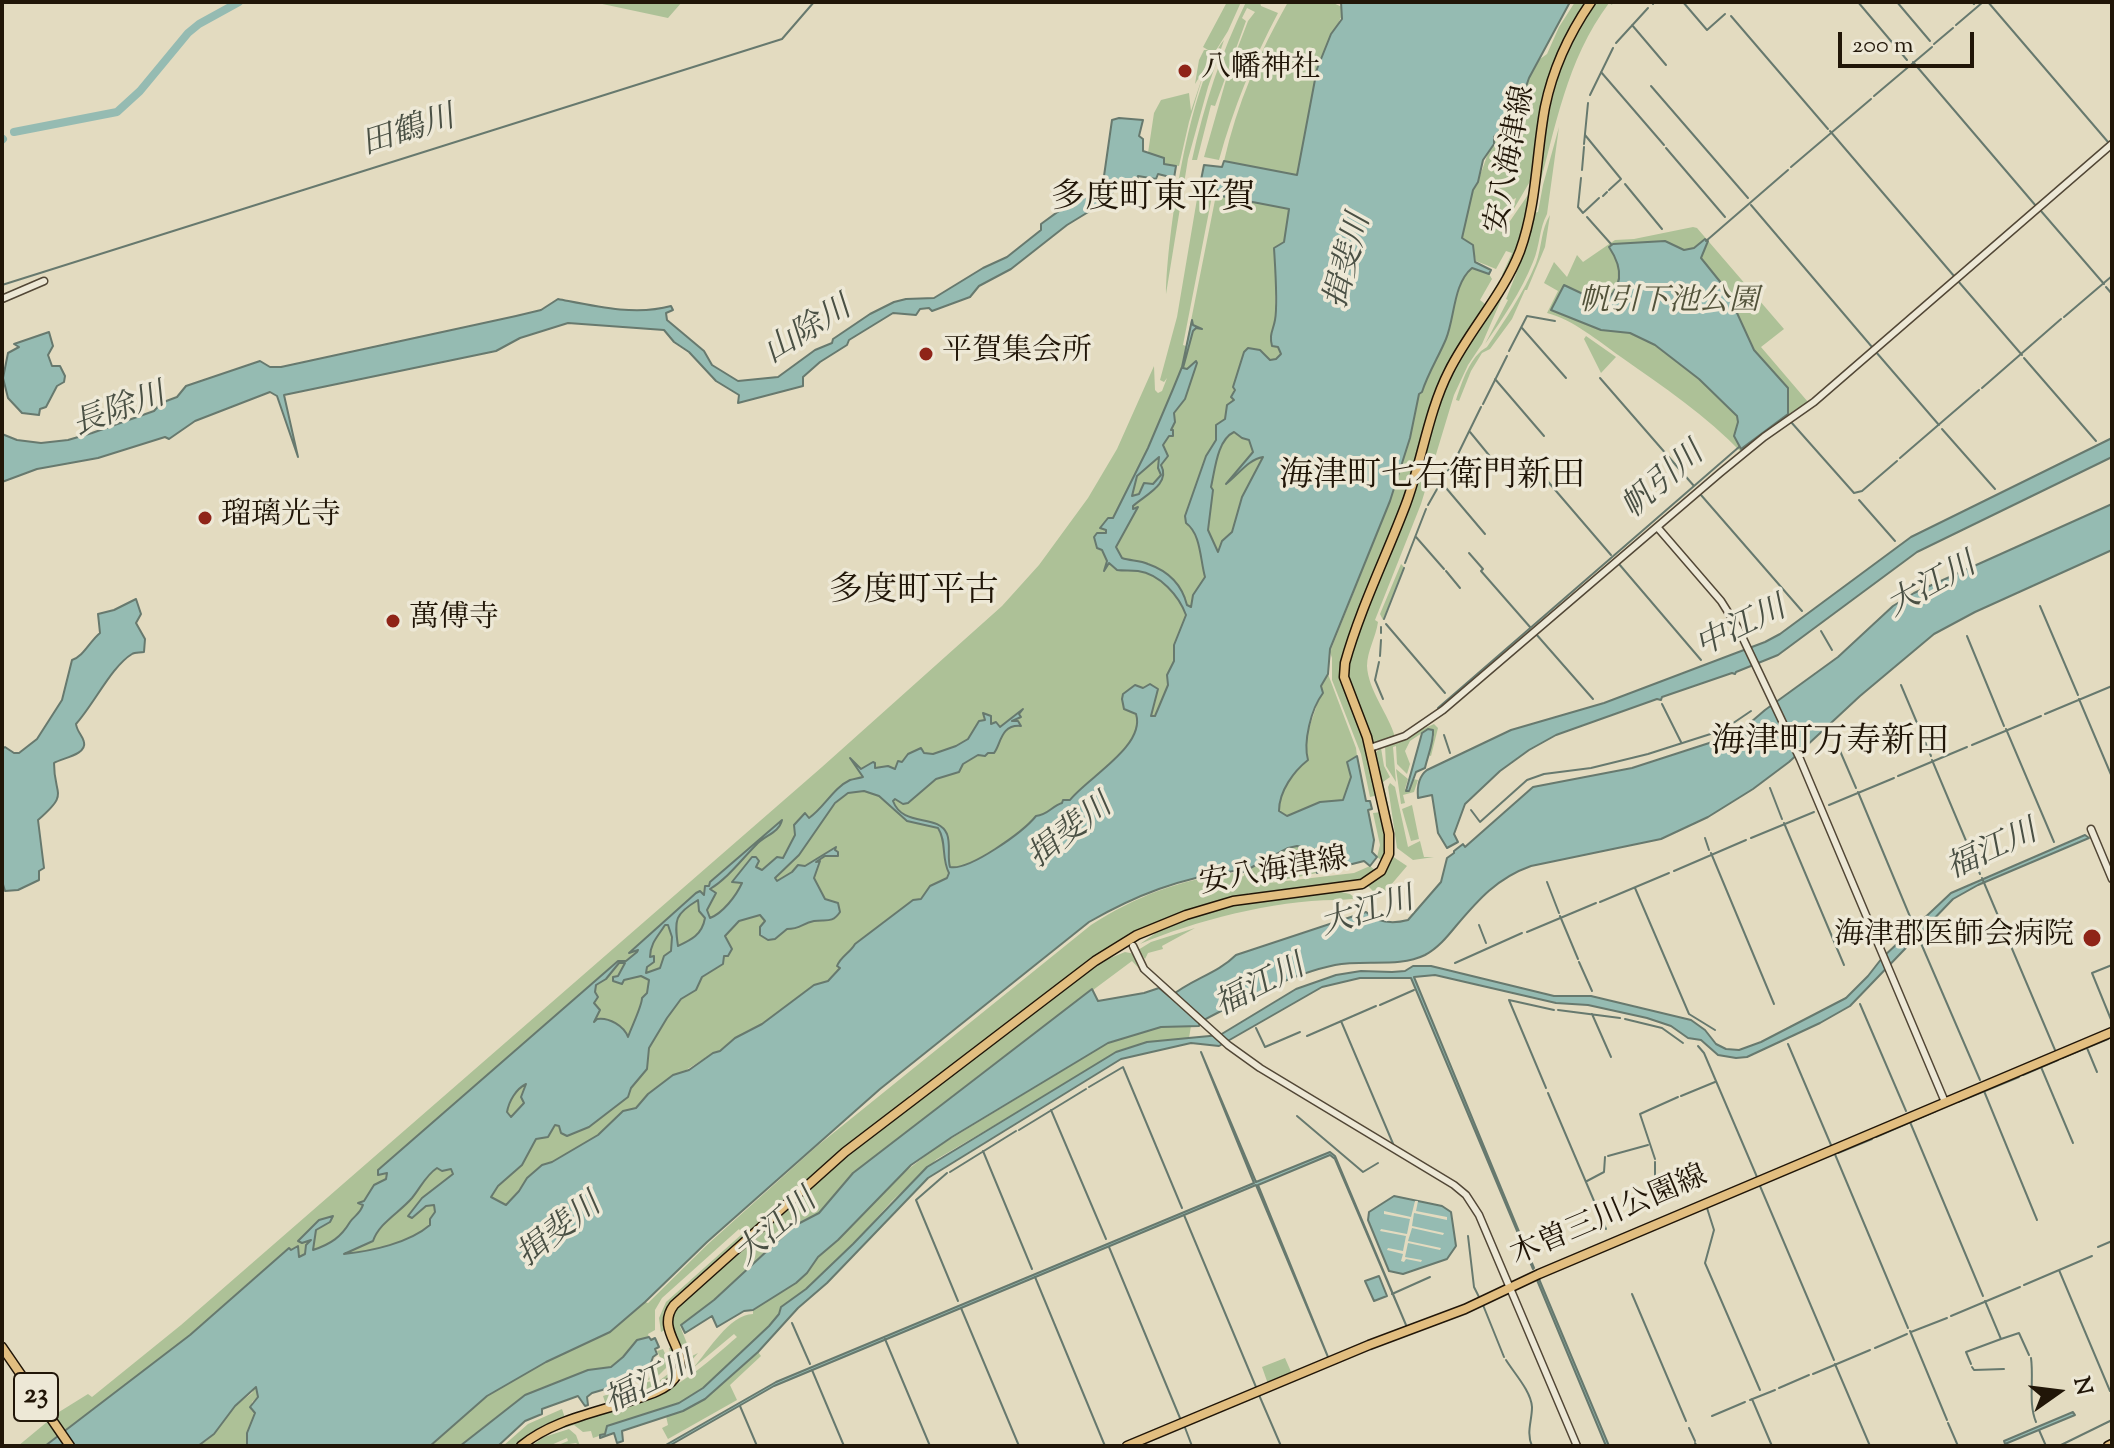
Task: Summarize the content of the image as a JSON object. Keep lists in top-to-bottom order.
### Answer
{
  "streets": {
    "main road": ["安八海津線", "木曽三川公園線", "23"]
  },
  "districts": [
    "多度町東平賀",
    "海津町七右衛門新田",
    "多度町平古",
    "海津町万寿新田"
  ],
  "water": [
    "田鶴川",
    "揖斐川",
    "山除川",
    "長除川",
    "帆引川",
    "大江川",
    "中江川",
    "福江川"
  ],
  "parks": ["帆引下池公園"],
  "places": [
    "八幡神社",
    "平賀集会所",
    "瑠璃光寺",
    "萬傅寺",
    "海津郡医師会病院"
  ],
  "scale_bar": "200 m",
  "north": "right"
}
